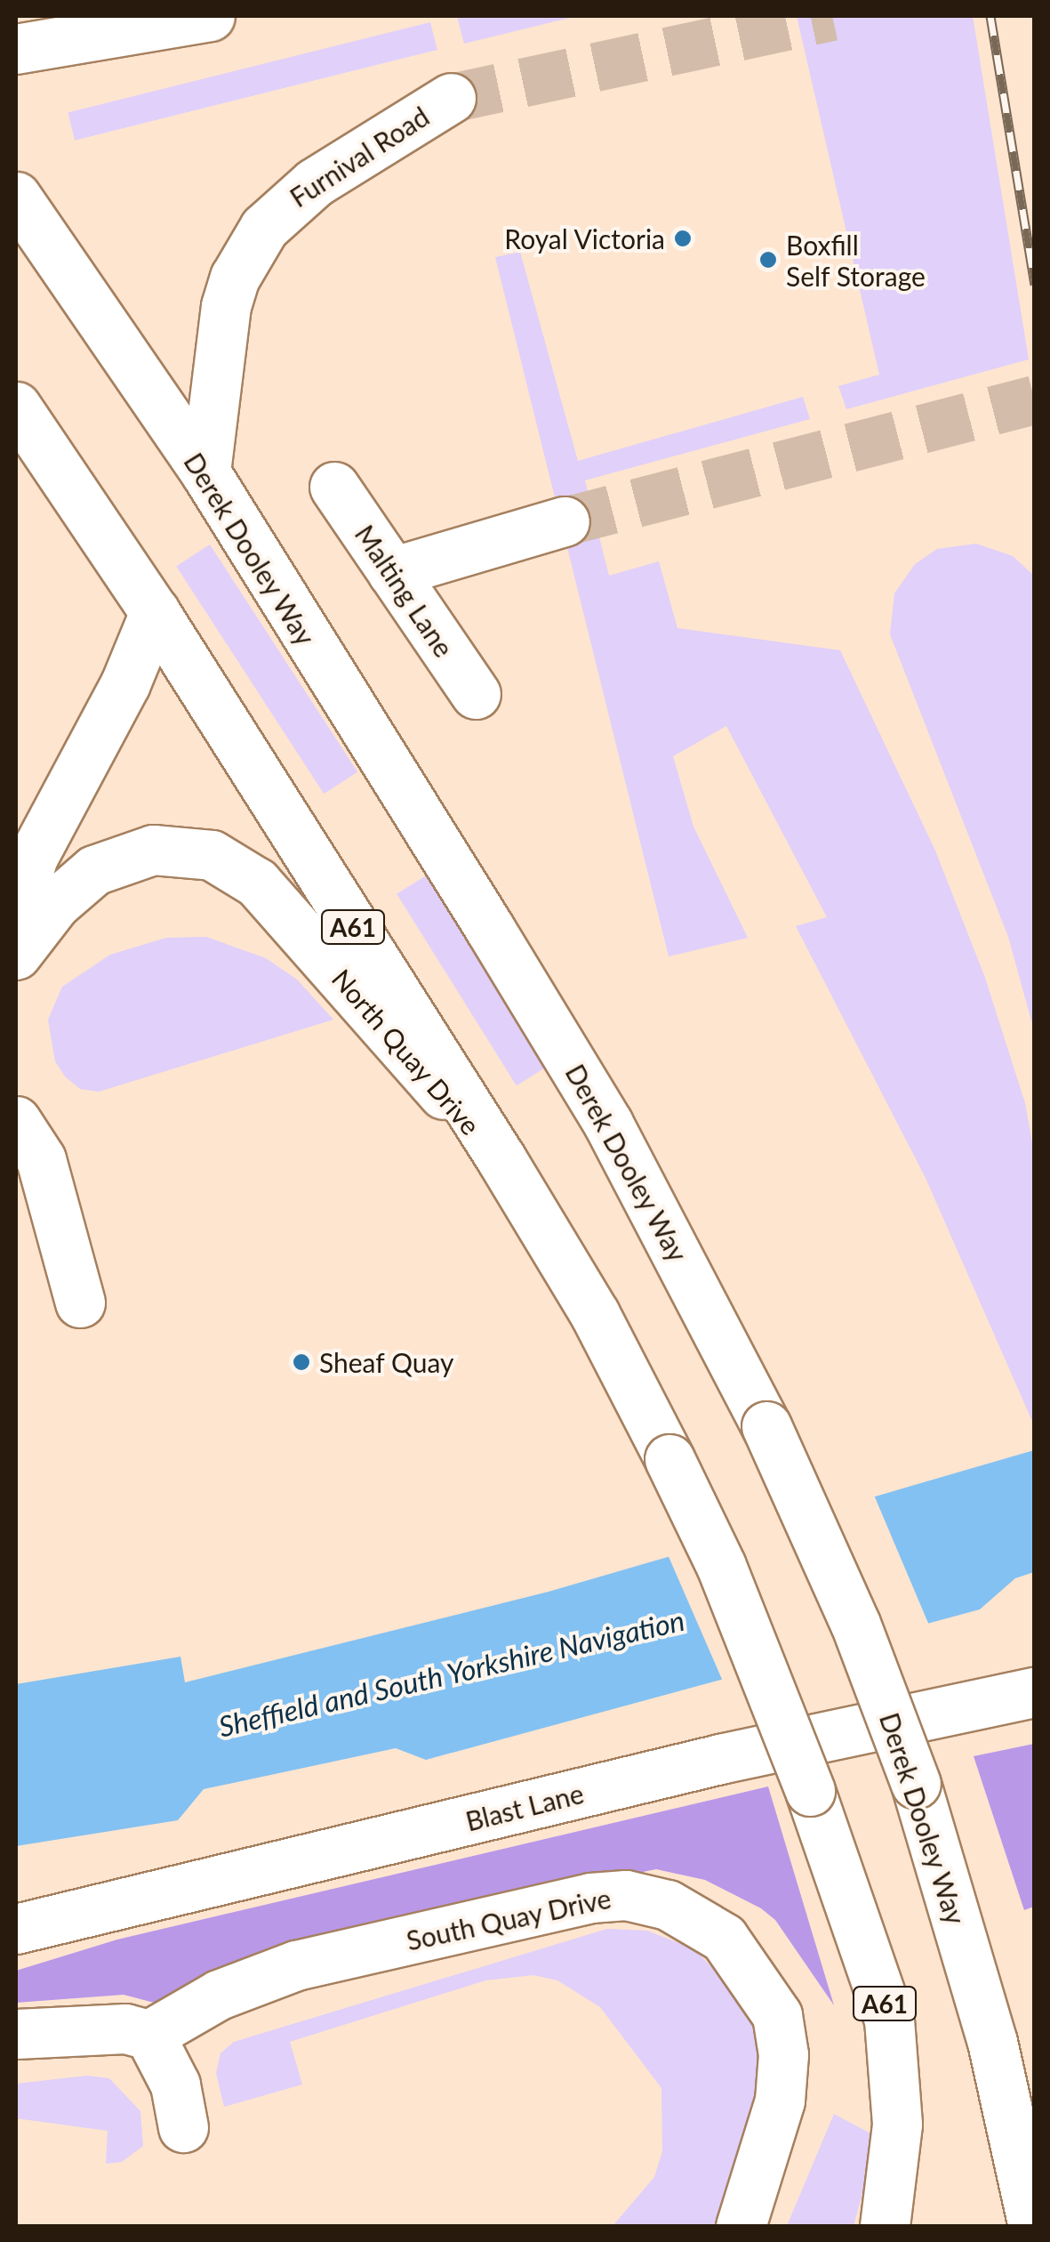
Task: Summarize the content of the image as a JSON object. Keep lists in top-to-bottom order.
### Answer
{
  "streets": {
    "main road": [
      "Furnival Road",
      "Derek Dooley Way",
      "Malting Lane",
      "A61",
      "North Quay Drive",
      "Blast Lane",
      "South Quay Drive"
    ]
  },
  "crossings": [
    ["Furnival Road", "Derek Dooley Way"],
    ["A61", "North Quay Drive"]
  ],
  "water": ["Sheffield and South Yorkshire Navigation"],
  "places": ["Royal Victoria", "Boxfill Self Storage", "Sheaf Quay"]
}
